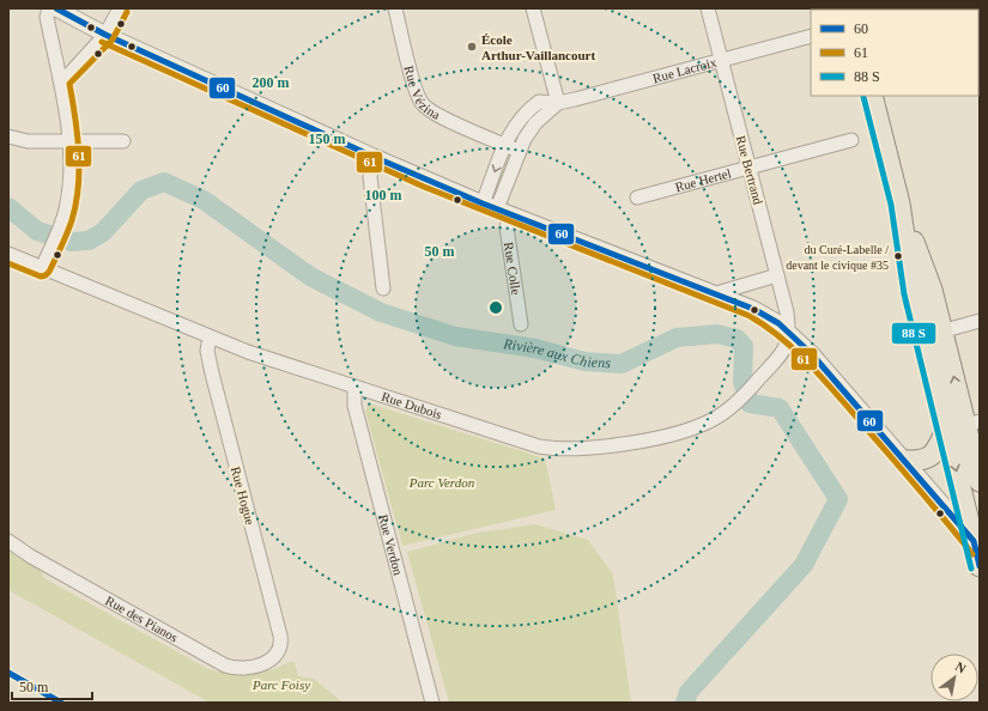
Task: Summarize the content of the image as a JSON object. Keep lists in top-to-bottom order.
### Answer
{
  "streets": {
    "street": [
      "Rue Lacroix",
      "Rue Vézina",
      "Rue Bertrand",
      "Rue Hertel",
      "Rue Colle",
      "Rue Dubois",
      "Rue Hogue",
      "Rue Verdon",
      "Rue des Pianos"
    ]
  },
  "crossings": [
    ["Rue Lacroix", "Rue Vézina"],
    ["Rue Lacroix", "Rue Bertrand"],
    ["Rue Lacroix", "Rue Colle"],
    ["Rue Bertrand", "Rue Hertel"],
    ["Rue Bertrand", "Rue Dubois"],
    ["Rue Dubois", "Rue Hogue"],
    ["Rue Dubois", "Rue Verdon"],
    ["Rue Hogue", "Rue des Pianos"]
  ],
  "water": ["Rivière aux Chiens"],
  "parks": ["Parc Verdon", "Parc Foisy"],
  "places": ["École Arthur-Vaillancourt", "du Curé-Labelle / devant le civique #35"],
  "lines": ["transit line 60", "transit line 61"],
  "legend": ["60", "61", "88 S"],
  "scale_bar": "50 m",
  "north": "top right",
  "rings": [
    "200 m",
    "150 m",
    "100 m",
    "50 m"
  ]
}
